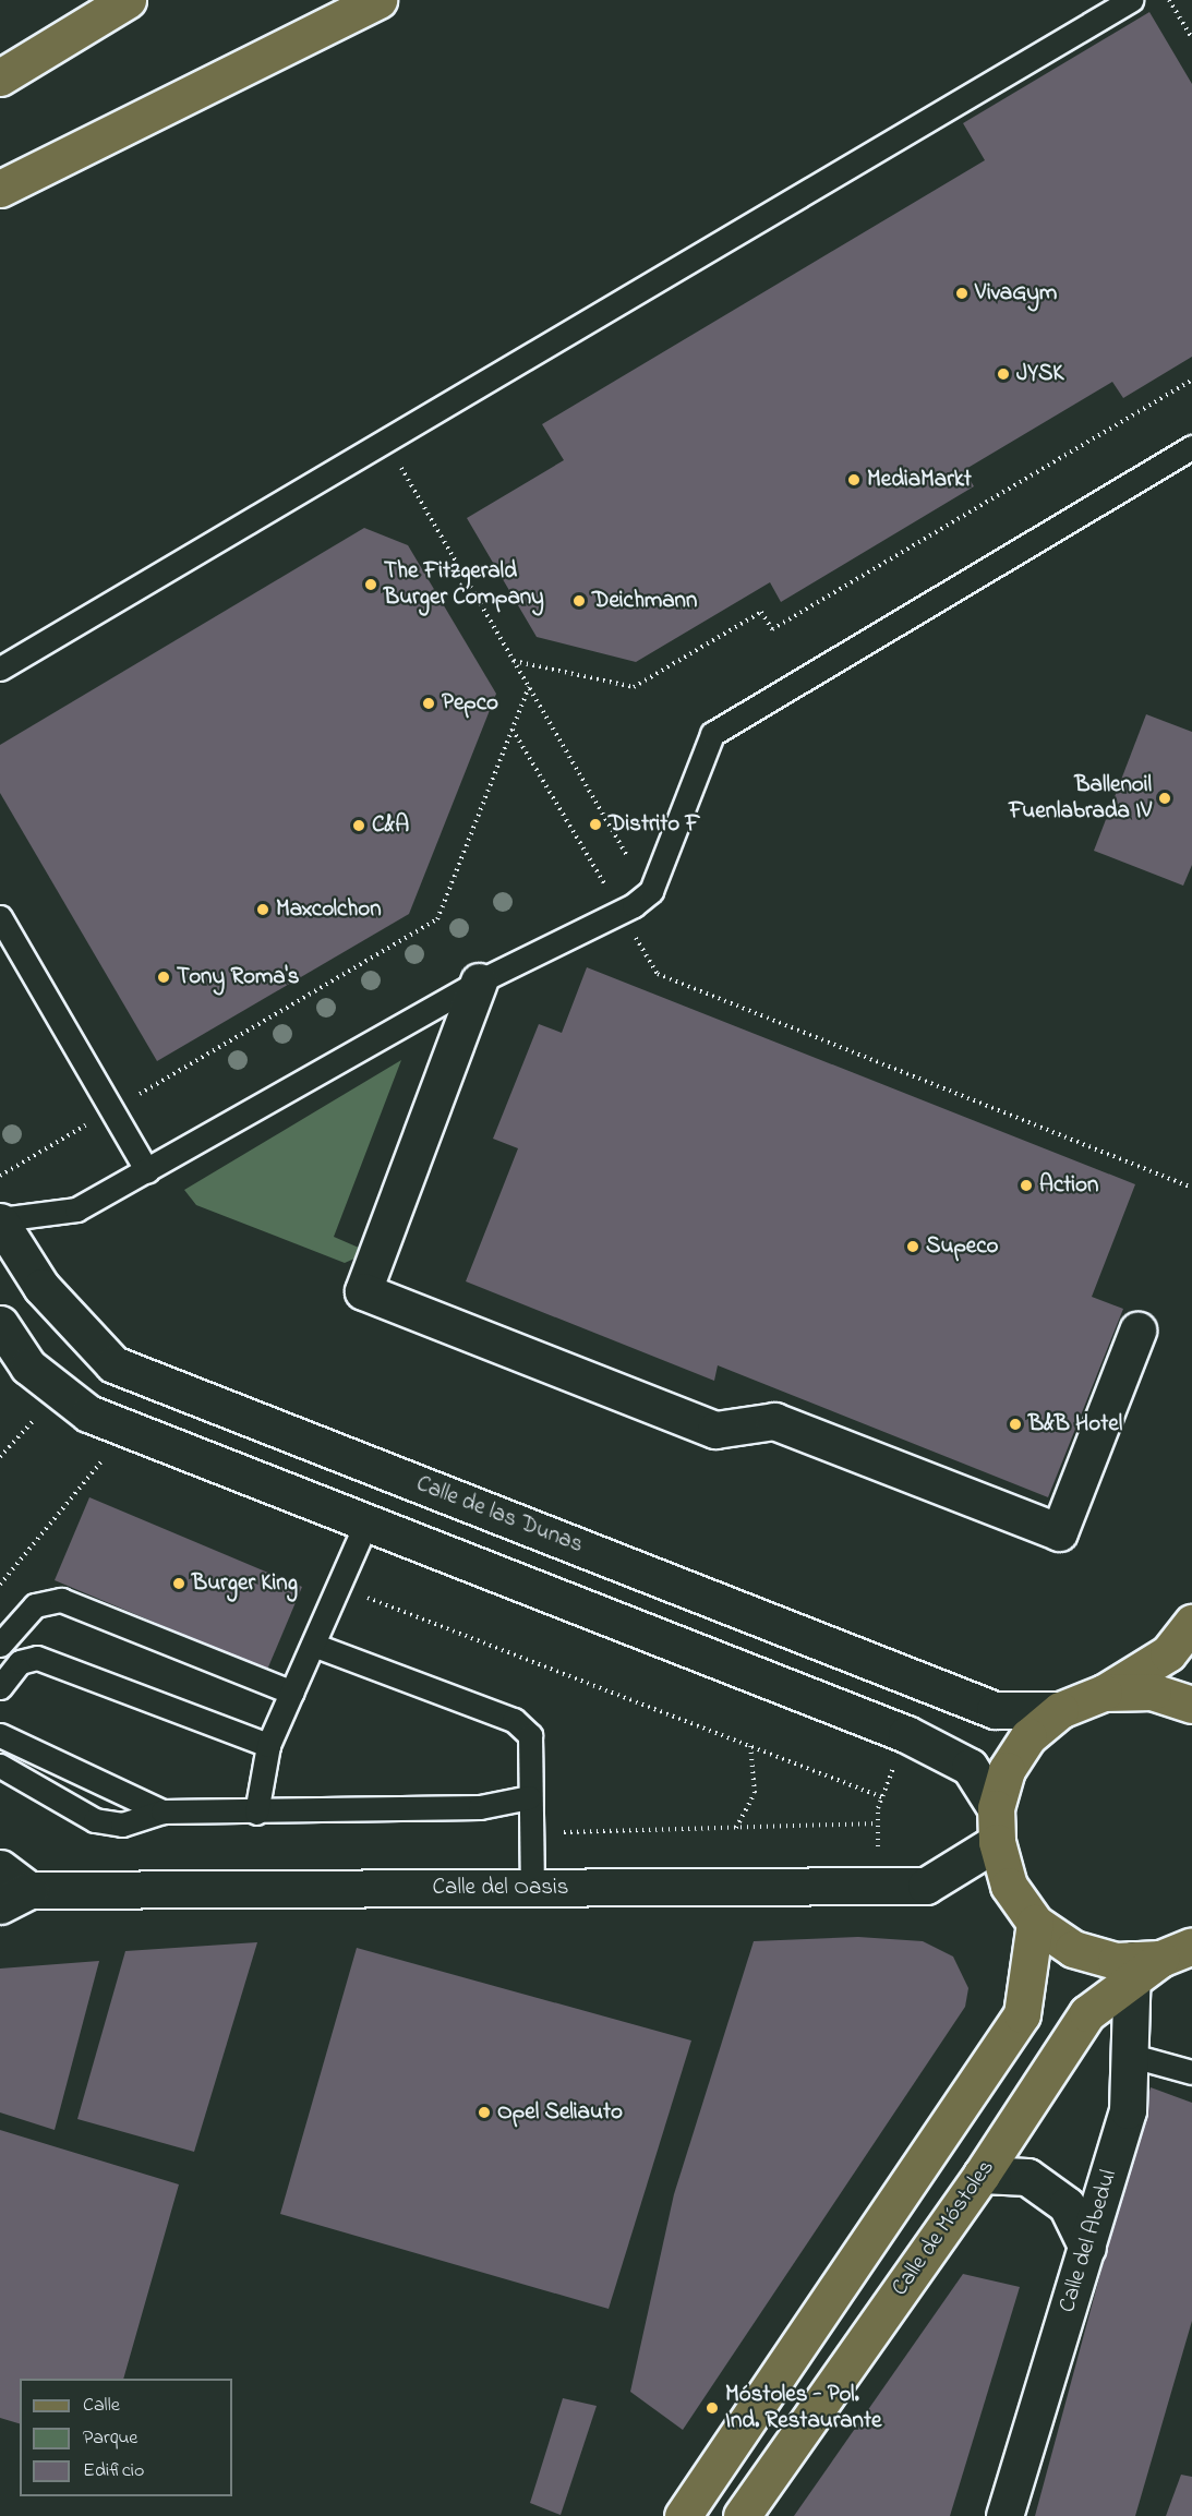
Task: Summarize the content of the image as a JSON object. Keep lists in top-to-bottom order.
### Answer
{
  "streets": {
    "main road": ["Calle de Móstoles"],
    "street": ["Calle de las Dunas", "Calle del Oasis", "Calle del Abedul"]
  },
  "crossings": [
    ["Calle de Móstoles", "Calle del Abedul"]
  ],
  "places": [
    "VivaGym",
    "JYSK",
    "MediaMarkt",
    "The Fitzgerald Burger Company",
    "Deichmann",
    "Pepco",
    "Ballenoil Fuenlabrada IV",
    "Distrito F",
    "C&A",
    "Maxcolchon",
    "Tony Roma's",
    "Action",
    "Supeco",
    "B&B Hotel",
    "Burger King",
    "Opel Seliauto",
    "Móstoles - Pol. Ind. Restaurante"
  ],
  "legend": ["Calle", "Parque", "Edificio"]
}
